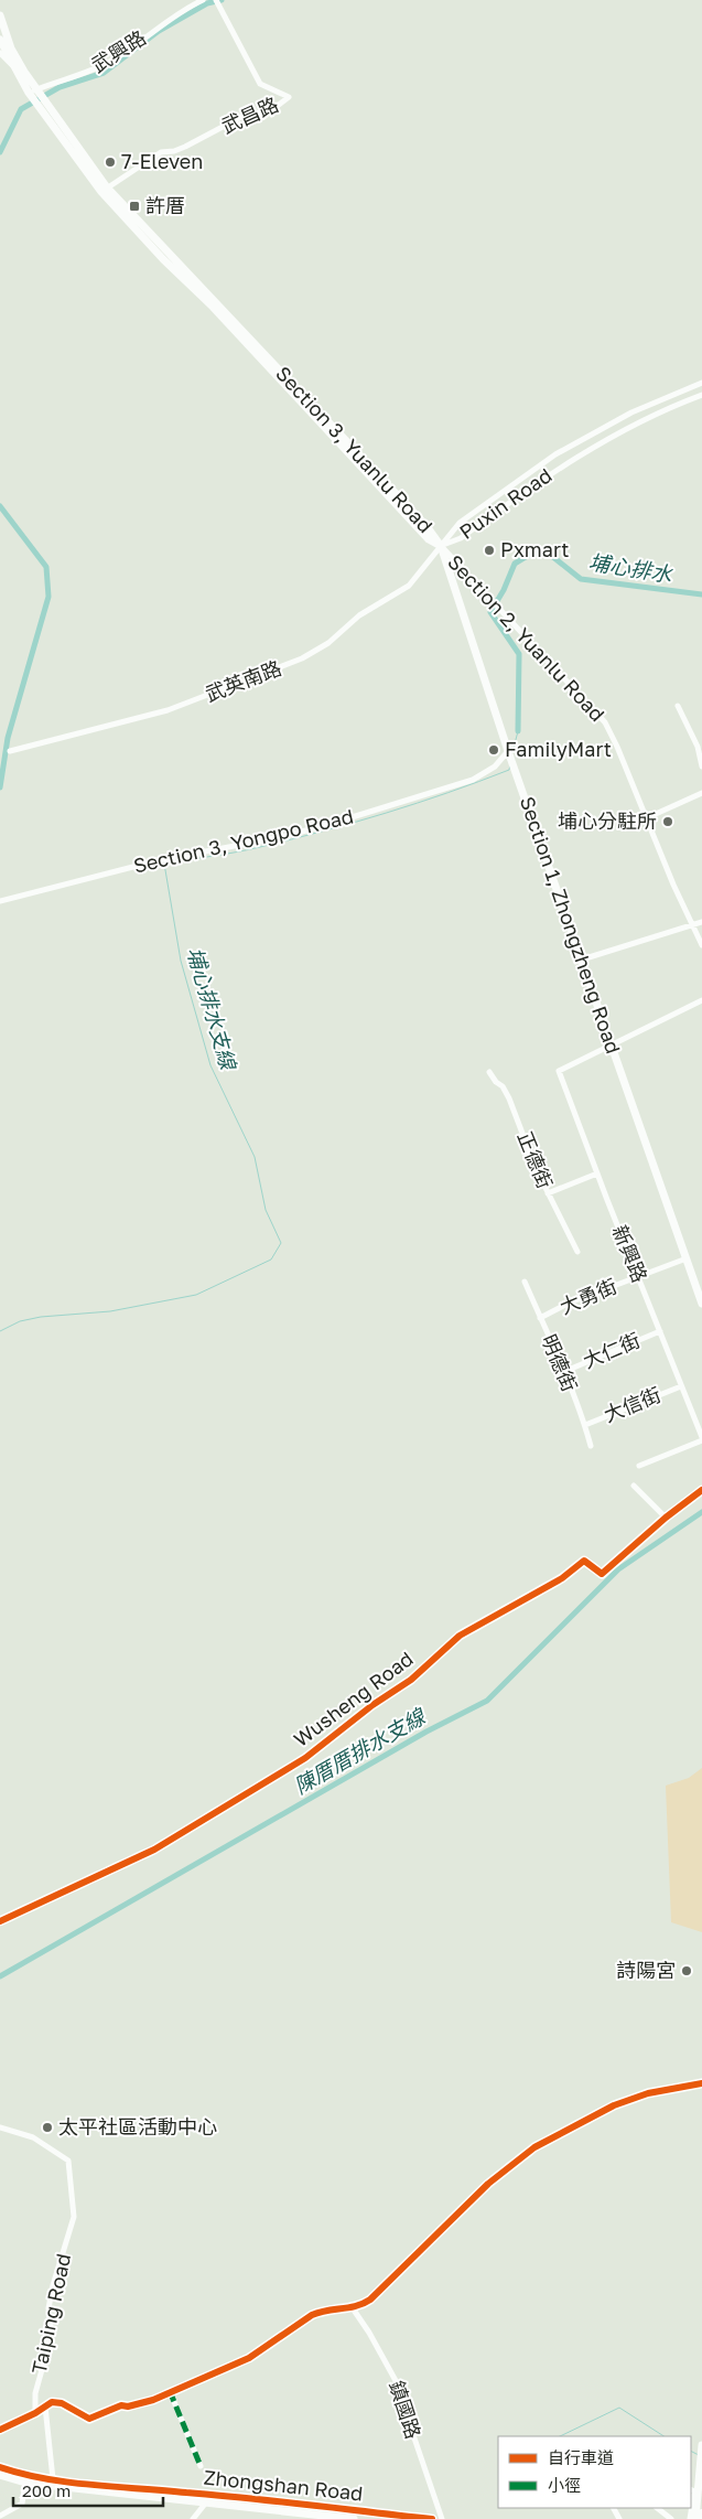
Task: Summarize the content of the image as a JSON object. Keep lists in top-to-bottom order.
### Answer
{
  "streets": {
    "main road": ["Section 3, Yuanlu Road", "Section 1, Zhongzheng Road", "Zhongshan Road"],
    "street": [
      "武興路",
      "武昌路",
      "Puxin Road",
      "Section 2, Yuanlu Road",
      "武英南路",
      "Section 3, Yongpo Road",
      "正德街",
      "新興路",
      "大勇街",
      "大仁街",
      "明德街",
      "大信街",
      "Wusheng Road",
      "Taiping Road",
      "鎮國路"
    ]
  },
  "crossings": [
    ["武興路", "Section 3, Yuanlu Road"],
    ["武昌路", "Section 3, Yuanlu Road"],
    ["Section 3, Yuanlu Road", "Puxin Road"],
    ["Section 3, Yuanlu Road", "Section 2, Yuanlu Road"],
    ["Section 3, Yuanlu Road", "武英南路"],
    ["Section 3, Yuanlu Road", "Section 1, Zhongzheng Road"],
    ["Puxin Road", "Section 2, Yuanlu Road"],
    ["Puxin Road", "武英南路"],
    ["Puxin Road", "Section 1, Zhongzheng Road"],
    ["Section 2, Yuanlu Road", "武英南路"],
    ["Section 2, Yuanlu Road", "Section 1, Zhongzheng Road"],
    ["武英南路", "Section 1, Zhongzheng Road"],
    ["Section 3, Yongpo Road", "Section 1, Zhongzheng Road"],
    ["Section 1, Zhongzheng Road", "新興路"],
    ["Section 1, Zhongzheng Road", "大勇街"],
    ["新興路", "大勇街"],
    ["新興路", "大仁街"],
    ["新興路", "大信街"],
    ["大勇街", "明德街"],
    ["大仁街", "明德街"],
    ["明德街", "大信街"]
  ],
  "water": ["埔心排水", "埔心排水支線", "陳厝厝排水支線"],
  "places": {
    "other": [
      "7-Eleven",
      "Pxmart",
      "FamilyMart",
      "埔心分駐所",
      "詩陽宮",
      "太平社區活動中心"
    ],
    "transit": ["許厝"]
  },
  "legend": ["自行車道", "小徑"],
  "scale_bar": "200 m"
}
